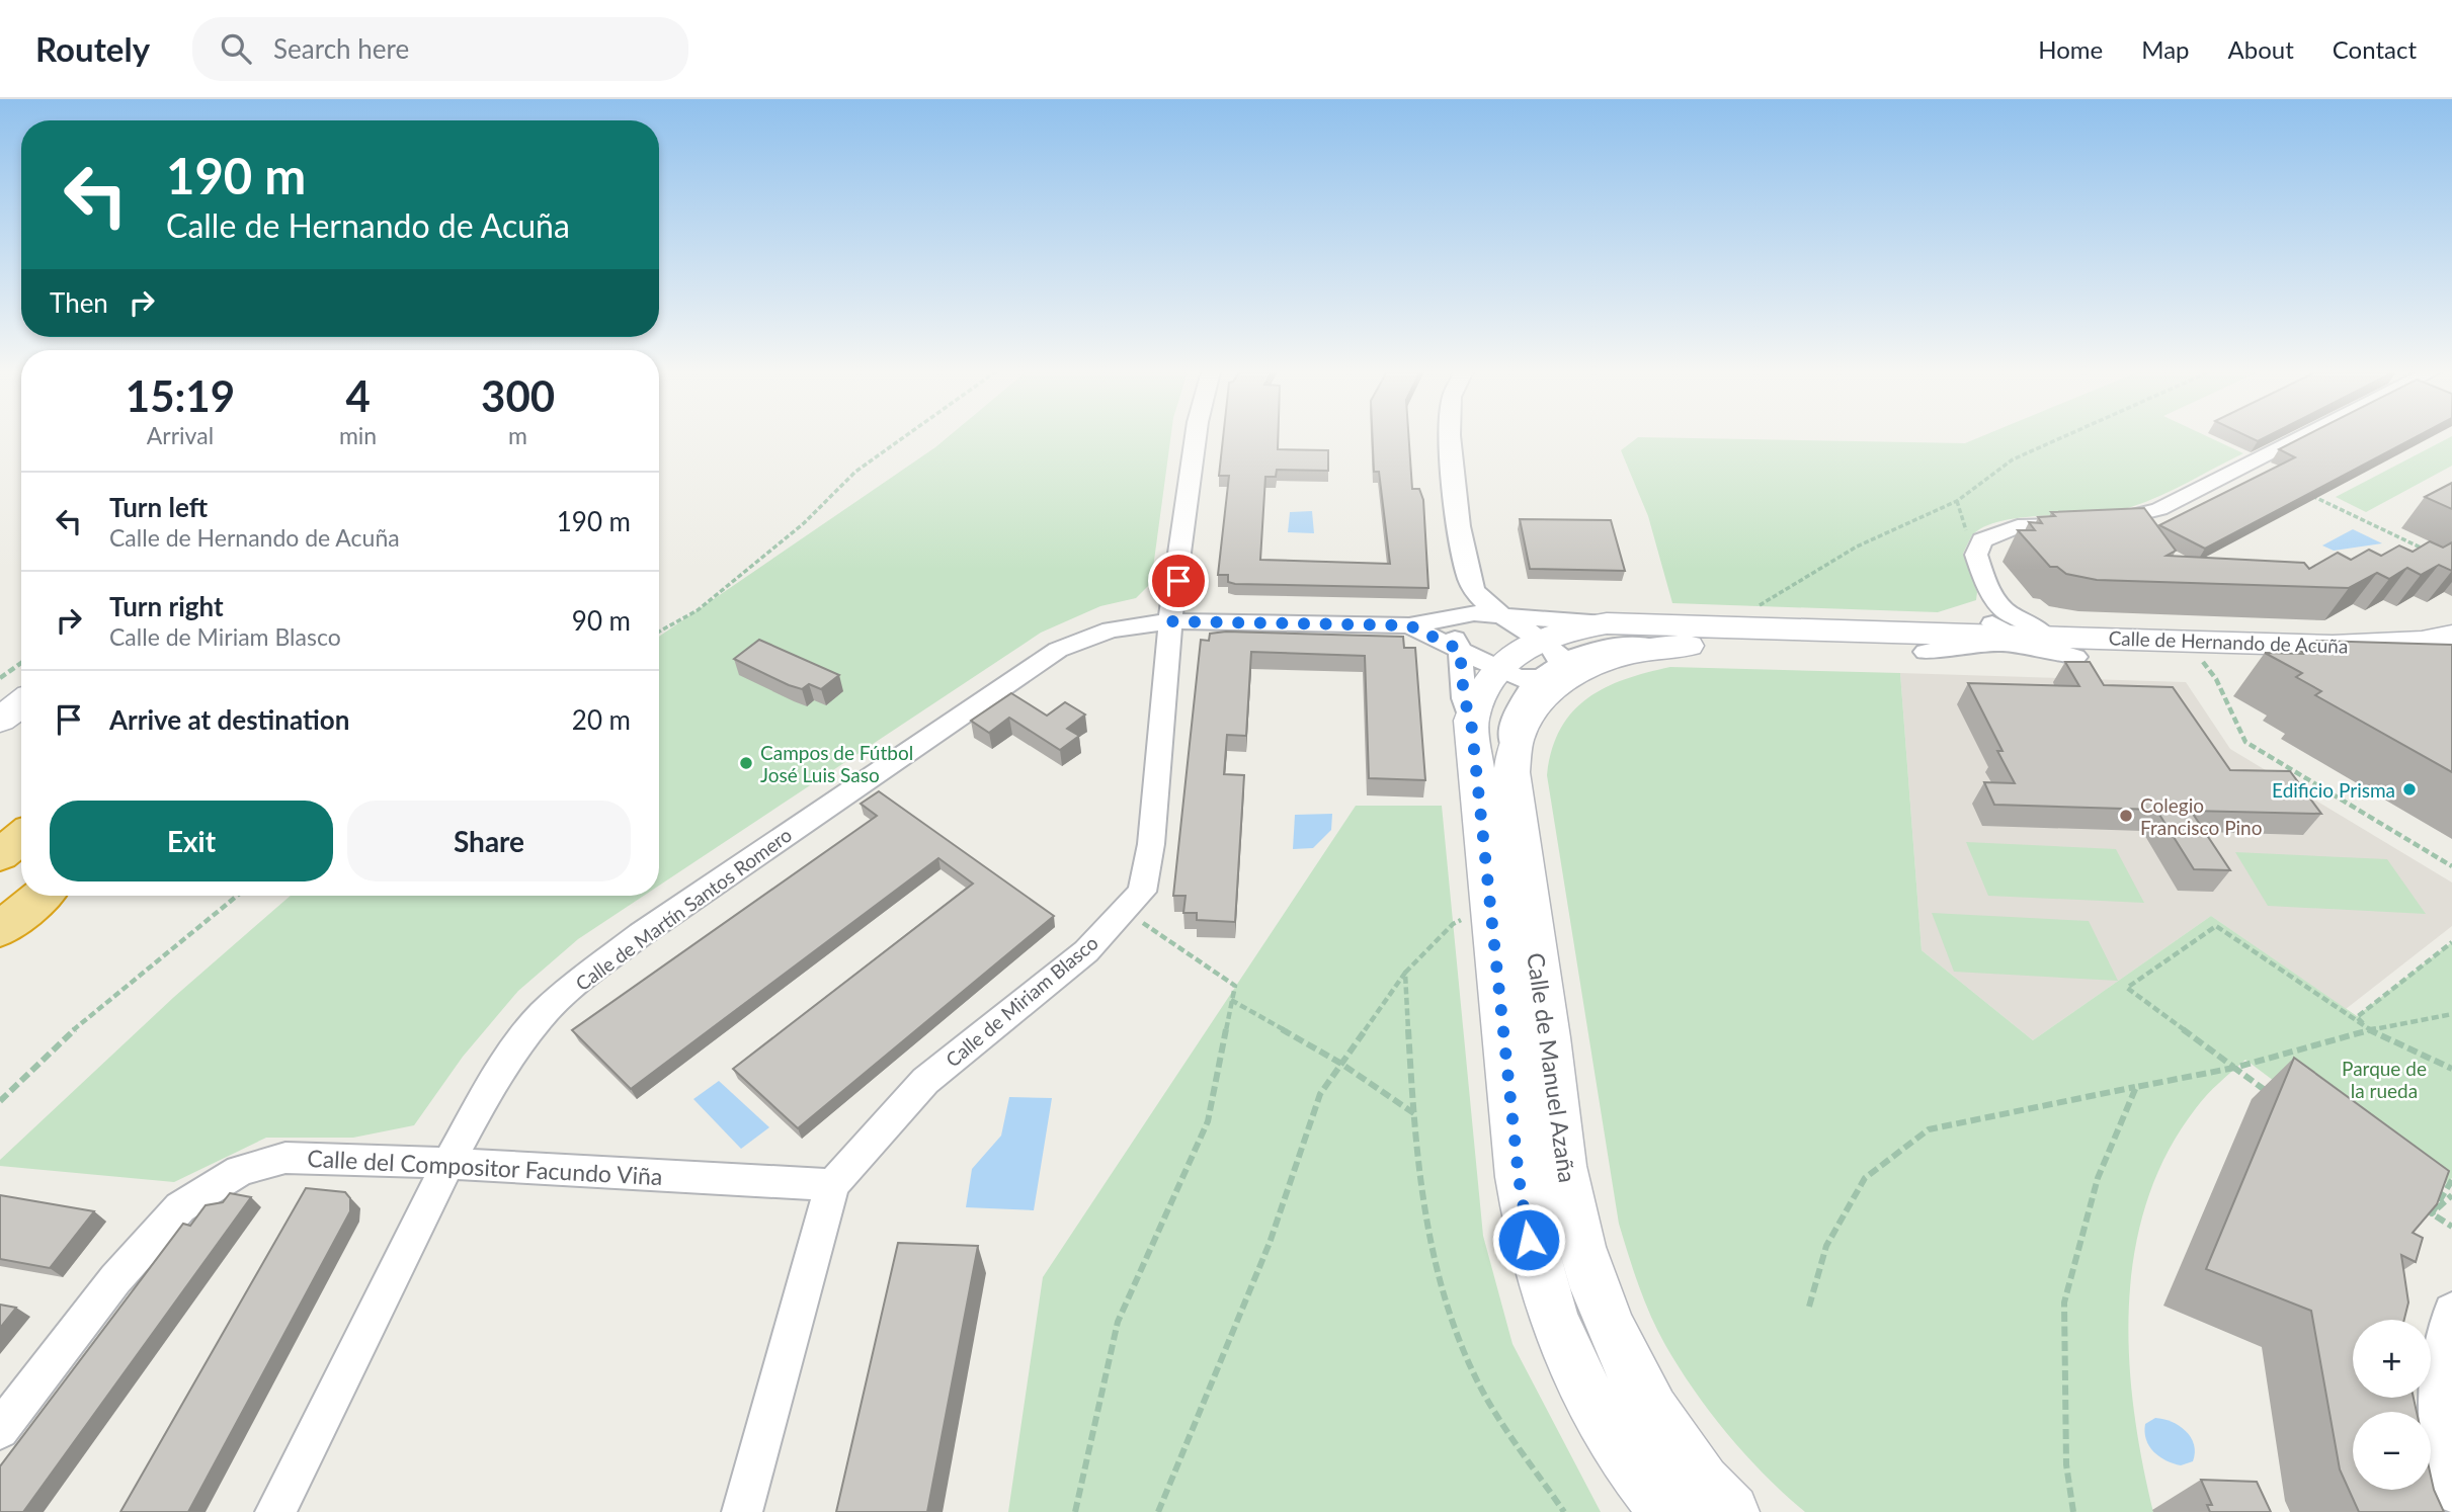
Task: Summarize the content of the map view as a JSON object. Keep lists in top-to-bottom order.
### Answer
{
  "streets": {
    "street": [
      "Calle de Hernando de Acuña",
      "Calle de Martín Santos Romero",
      "Calle de Miriam Blasco",
      "Calle de Manuel Azaña",
      "Calle del Compositor Facundo Viña"
    ]
  },
  "crossings": [
    ["Calle de Hernando de Acuña", "Calle de Martín Santos Romero"],
    ["Calle de Hernando de Acuña", "Calle de Miriam Blasco"],
    ["Calle de Hernando de Acuña", "Calle de Manuel Azaña"],
    ["Calle de Martín Santos Romero", "Calle de Miriam Blasco"],
    ["Calle de Martín Santos Romero", "Calle del Compositor Facundo Viña"],
    ["Calle de Miriam Blasco", "Calle del Compositor Facundo Viña"]
  ],
  "parks": ["Parque de la rueda"],
  "places": ["Campos de Fútbol José Luis Saso", "Edificio Prisma", "Colegio Francisco Pino"],
  "page": {
    "header": "Routely",
    "search": "Search here",
    "nav": [
      "Home",
      "Map",
      "About",
      "Contact"
    ],
    "turn": ["190 m", "Calle de Hernando de Acuña"],
    "then": "Then",
    "eta": [
      "15:19",
      "Arrival",
      "4",
      "min",
      "300",
      "m"
    ],
    "list": [
      {
        "name": "Turn left",
        "note": "Calle de Hernando de Acuña",
        "value": "190 m"
      },
      {
        "name": "Turn right",
        "note": "Calle de Miriam Blasco",
        "value": "90 m"
      },
      {
        "name": "Arrive at destination",
        "value": "20 m"
      }
    ],
    "buttons": ["Exit", "Share"],
    "map_buttons": ["+", "−"]
  }
}
